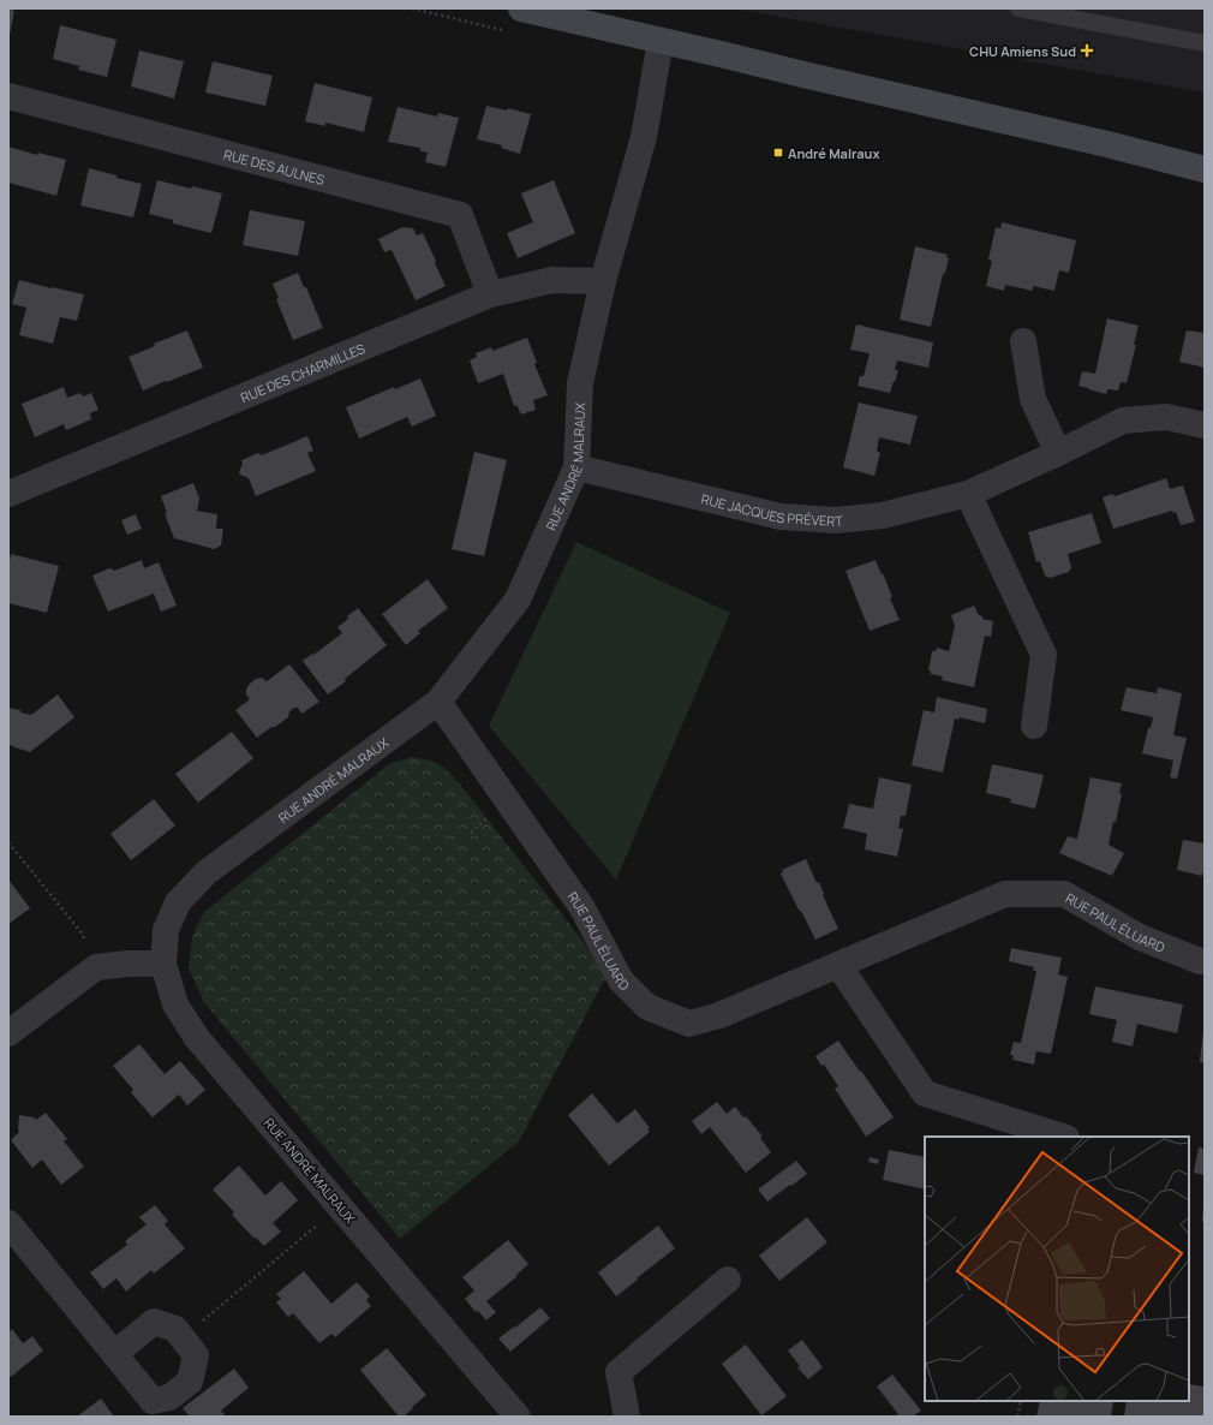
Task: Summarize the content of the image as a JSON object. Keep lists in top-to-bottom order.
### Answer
{
  "streets": {
    "street": [
      "RUE DES AULNES",
      "RUE DES CHARMILLES",
      "RUE ANDRÉ MALRAUX",
      "RUE JACQUES PRÉVERT",
      "RUE PAUL ÉLUARD"
    ]
  },
  "crossings": [
    ["RUE DES AULNES", "RUE DES CHARMILLES"],
    ["RUE DES CHARMILLES", "RUE ANDRÉ MALRAUX"],
    ["RUE ANDRÉ MALRAUX", "RUE JACQUES PRÉVERT"],
    ["RUE ANDRÉ MALRAUX", "RUE PAUL ÉLUARD"]
  ],
  "places": {
    "health": ["CHU Amiens Sud"],
    "transit": ["André Malraux"]
  }
}
